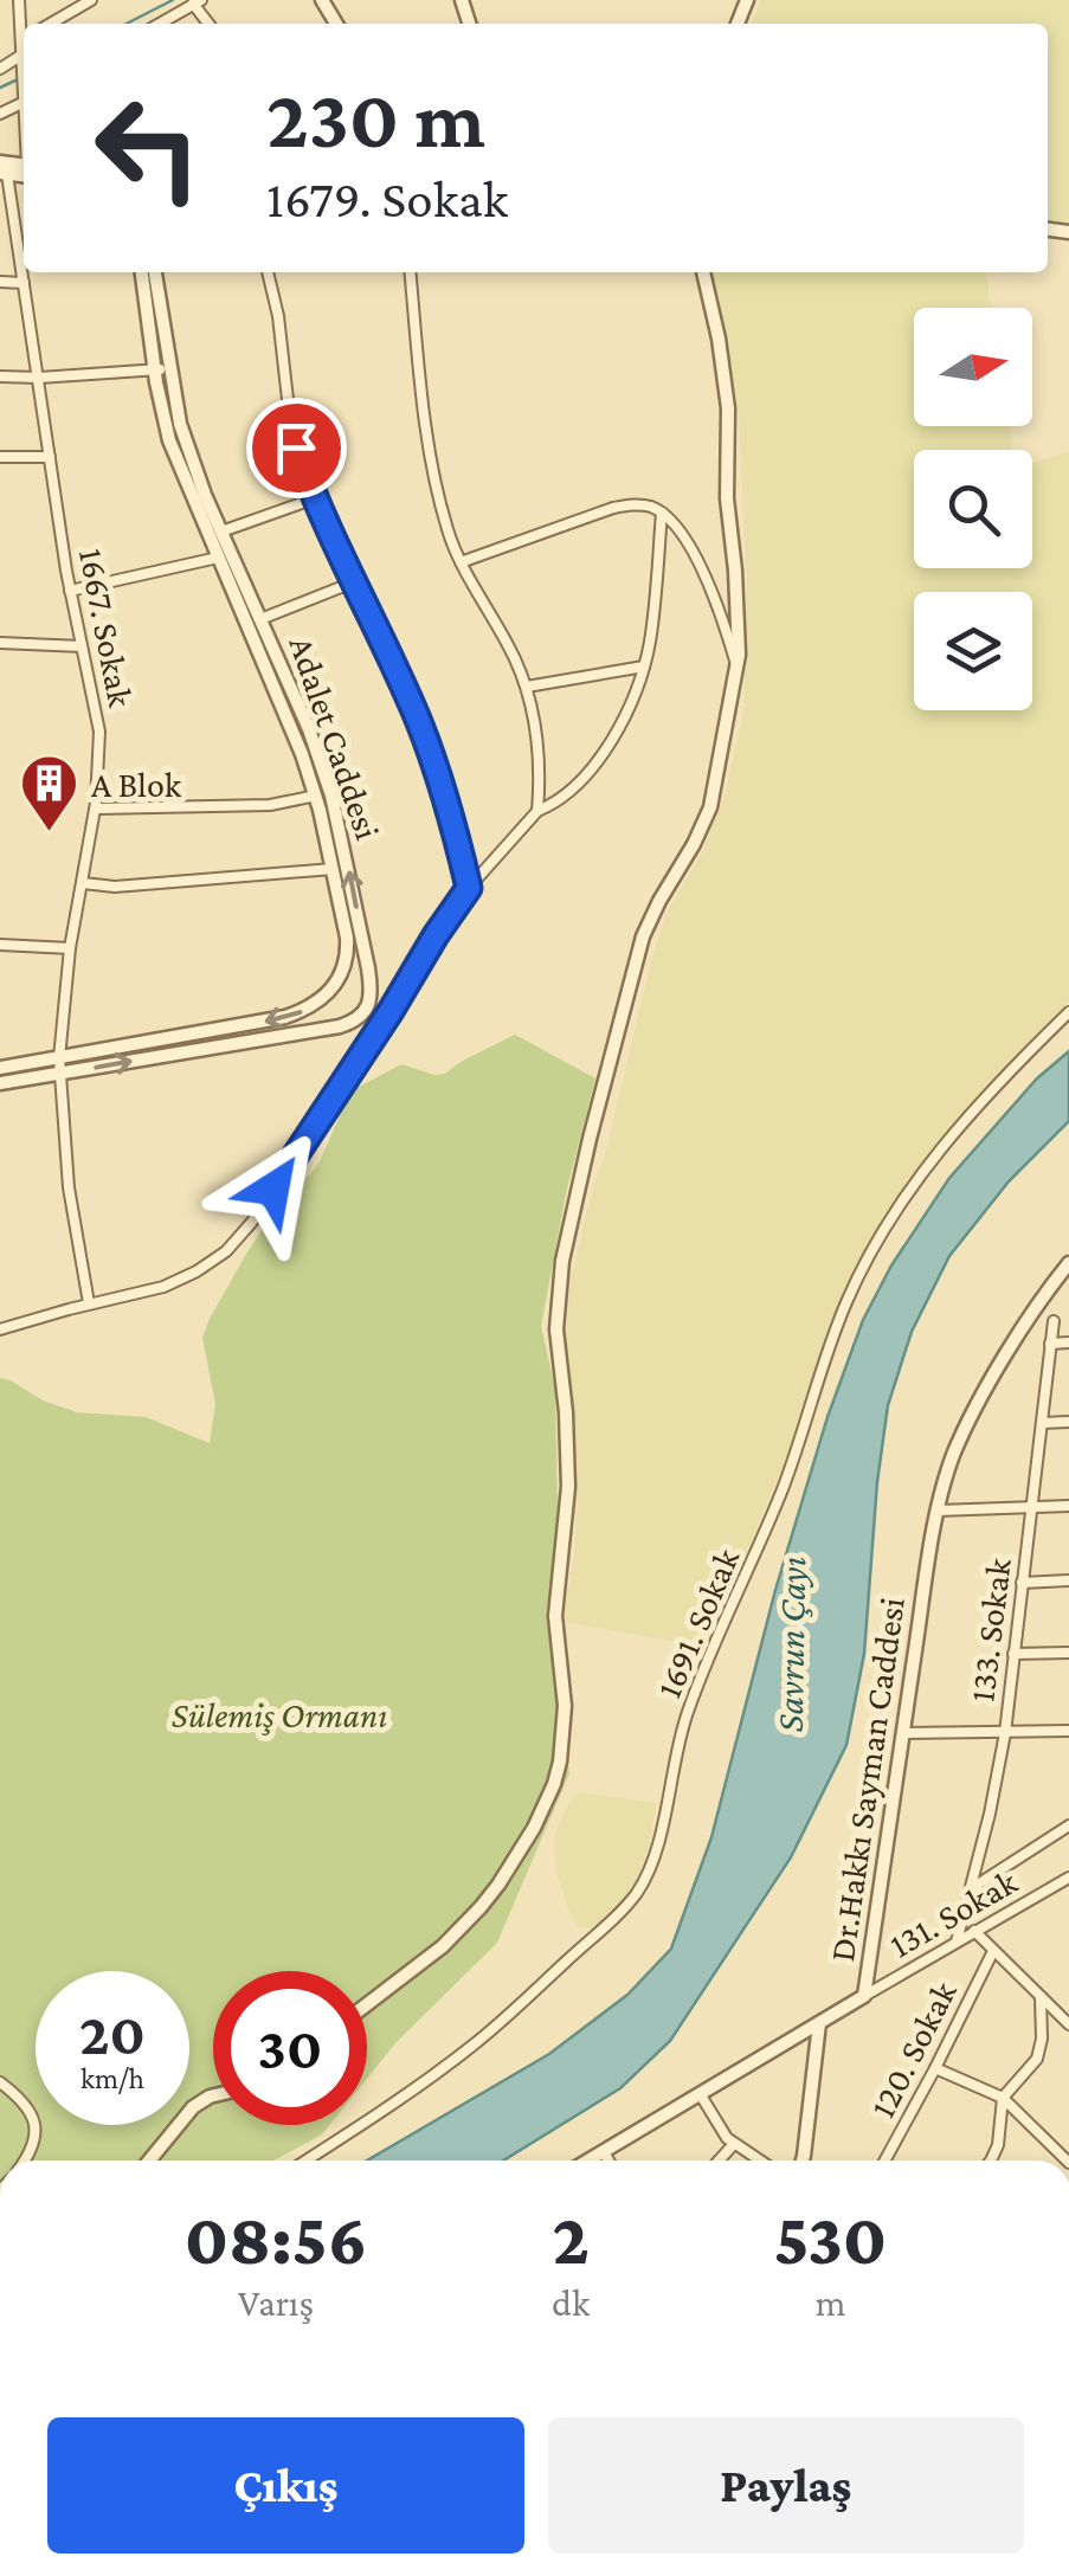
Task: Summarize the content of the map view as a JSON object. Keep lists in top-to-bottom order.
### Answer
{
  "streets": {
    "street": [
      "1667. Sokak",
      "Adalet Caddesi",
      "1691. Sokak",
      "133. Sokak",
      "Dr.Hakkı Sayman Caddesi",
      "131. Sokak",
      "120. Sokak"
    ]
  },
  "crossings": [
    ["1667. Sokak", "Adalet Caddesi"],
    ["133. Sokak", "131. Sokak"],
    ["Dr.Hakkı Sayman Caddesi", "131. Sokak"]
  ],
  "water": ["Savrun Çayı"],
  "parks": ["Sülemiş Ormanı"],
  "places": {
    "building": ["A Blok"]
  },
  "north": "right",
  "page": {
    "turn": ["230 m", "1679. Sokak"],
    "speed": "20 km/h",
    "limit": "30",
    "eta": [
      "08:56",
      "Varış",
      "2",
      "dk",
      "530",
      "m"
    ],
    "buttons": ["Çıkış", "Paylaş"]
  }
}
